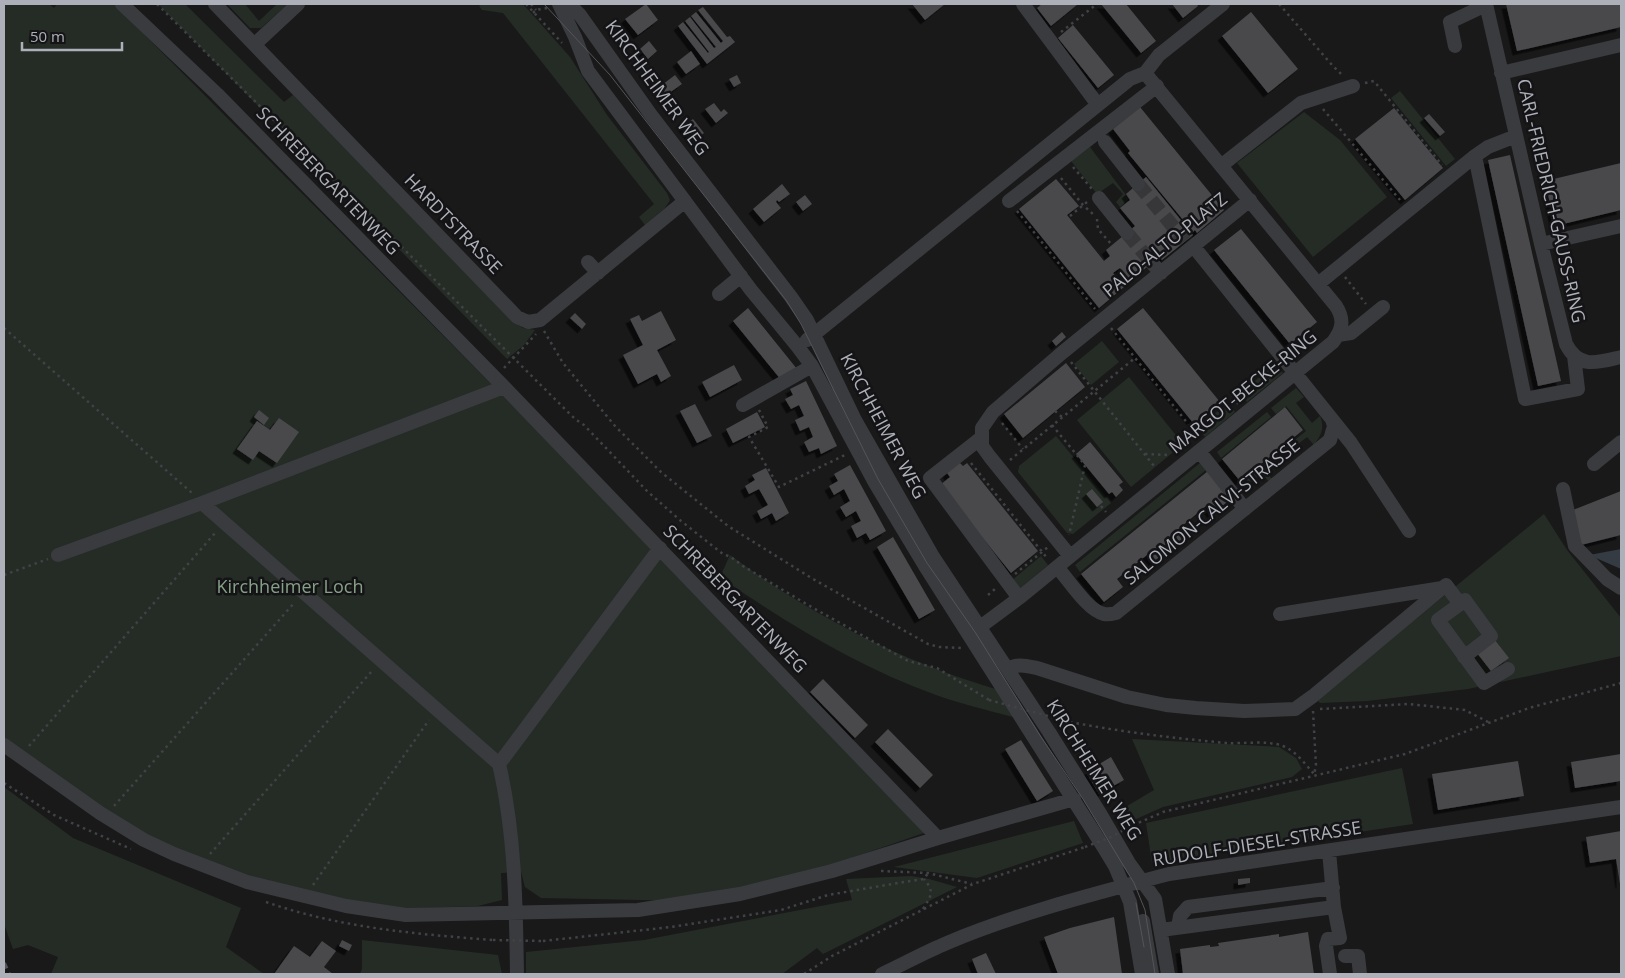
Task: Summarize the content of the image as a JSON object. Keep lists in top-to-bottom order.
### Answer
{
  "streets": {
    "street": [
      "KIRCHHEIMER WEG",
      "SCHREBERGARTENWEG",
      "CARL-FRIEDRICH-GAUSS-RING",
      "HARDTSTRASSE",
      "PALO-ALTO-PLATZ",
      "MARGOT-BECKE-RING",
      "SALOMON-CALVI-STRASSE",
      "RUDOLF-DIESEL-STRASSE"
    ]
  },
  "crossings": [
    ["KIRCHHEIMER WEG", "SCHREBERGARTENWEG"],
    ["KIRCHHEIMER WEG", "MARGOT-BECKE-RING"],
    ["KIRCHHEIMER WEG", "RUDOLF-DIESEL-STRASSE"],
    ["PALO-ALTO-PLATZ", "MARGOT-BECKE-RING"],
    ["MARGOT-BECKE-RING", "SALOMON-CALVI-STRASSE"]
  ],
  "parks": ["Kirchheimer Loch"],
  "scale_bar": "50 m"
}
